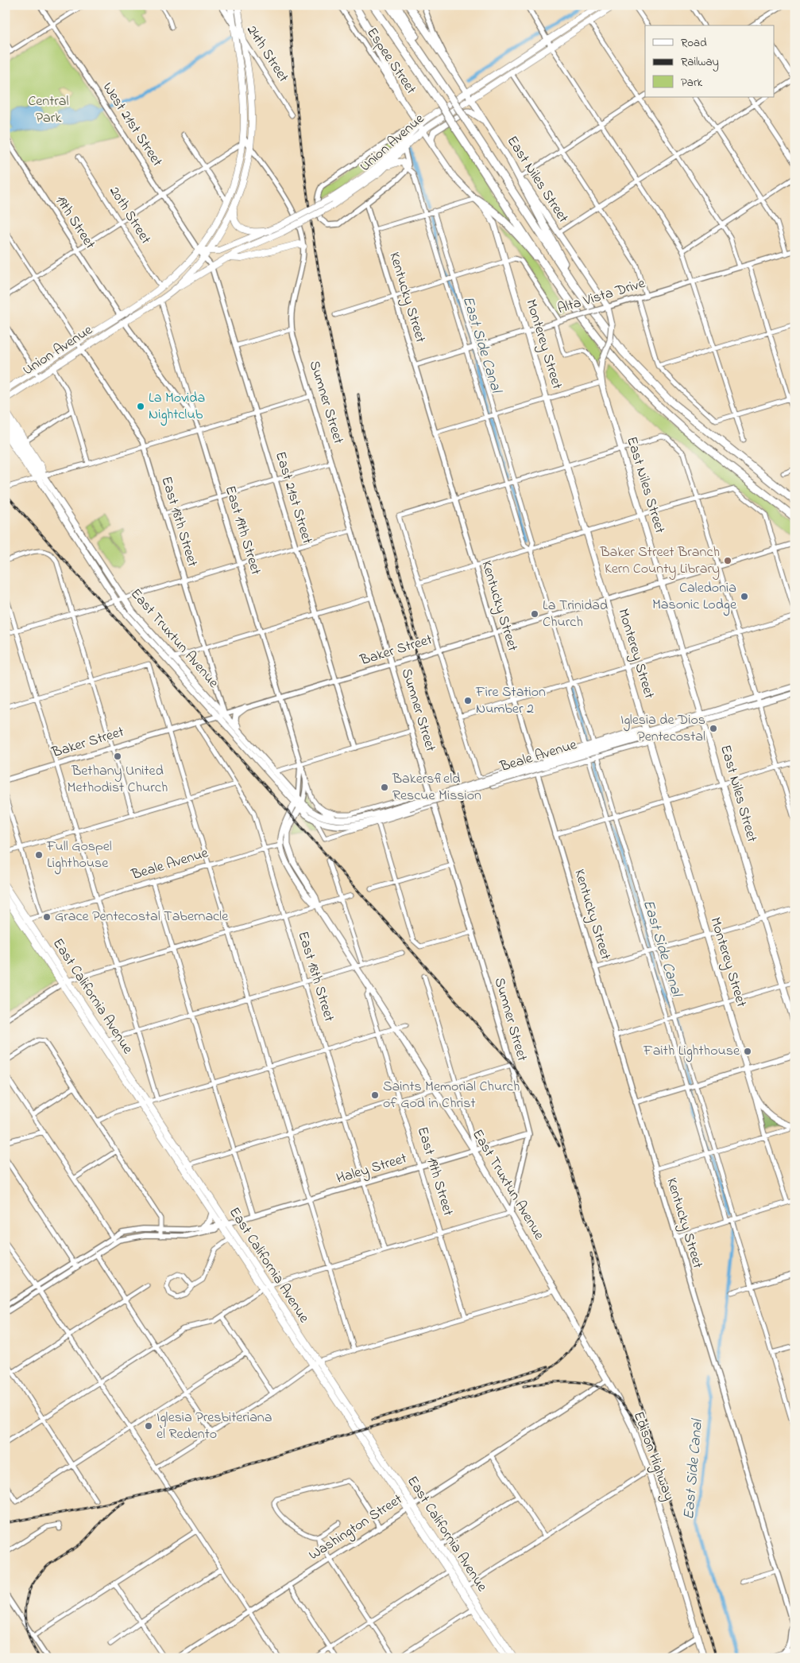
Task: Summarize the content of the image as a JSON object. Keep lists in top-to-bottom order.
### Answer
{
  "streets": {
    "main road": [
      "24th Street",
      "Espee Street",
      "Union Avenue",
      "East Niles Street",
      "Monterey Street",
      "East Truxtun Avenue",
      "Beale Avenue",
      "East California Avenue",
      "Edison Highway"
    ],
    "street": [
      "West 21st Street",
      "20th Street",
      "19th Street",
      "Alta Vista Drive",
      "Kentucky Street",
      "Sumner Street",
      "East 21st Street",
      "East 18th Street",
      "East 19th Street",
      "Baker Street",
      "Haley Street",
      "Washington Street"
    ]
  },
  "crossings": [
    ["24th Street", "Union Avenue"],
    ["Espee Street", "Union Avenue"],
    ["Espee Street", "Monterey Street"],
    ["West 21st Street", "Union Avenue"],
    ["West 21st Street", "East 21st Street"],
    ["Union Avenue", "East Niles Street"],
    ["Union Avenue", "20th Street"],
    ["Union Avenue", "19th Street"],
    ["Union Avenue", "Kentucky Street"],
    ["Union Avenue", "Monterey Street"],
    ["Union Avenue", "Sumner Street"],
    ["Union Avenue", "East 21st Street"],
    ["Union Avenue", "East 18th Street"],
    ["Union Avenue", "East 19th Street"],
    ["East Niles Street", "Alta Vista Drive"],
    ["East Niles Street", "Baker Street"],
    ["East Niles Street", "Beale Avenue"],
    ["19th Street", "East 19th Street"],
    ["Alta Vista Drive", "Kentucky Street"],
    ["Alta Vista Drive", "Monterey Street"],
    ["Kentucky Street", "Baker Street"],
    ["Monterey Street", "Baker Street"],
    ["Monterey Street", "Beale Avenue"],
    ["Sumner Street", "East Truxtun Avenue"],
    ["Sumner Street", "Baker Street"],
    ["Sumner Street", "Haley Street"],
    ["East 21st Street", "Baker Street"],
    ["East 18th Street", "East Truxtun Avenue"],
    ["East 18th Street", "Baker Street"],
    ["East 18th Street", "Beale Avenue"],
    ["East 18th Street", "Haley Street"],
    ["East 19th Street", "East Truxtun Avenue"],
    ["East 19th Street", "Baker Street"],
    ["East 19th Street", "Beale Avenue"],
    ["East 19th Street", "Haley Street"],
    ["East Truxtun Avenue", "Baker Street"],
    ["East Truxtun Avenue", "Beale Avenue"],
    ["East Truxtun Avenue", "Haley Street"],
    ["East Truxtun Avenue", "Edison Highway"],
    ["East Truxtun Avenue", "Washington Street"],
    ["Beale Avenue", "East California Avenue"],
    ["East California Avenue", "Haley Street"],
    ["East California Avenue", "Washington Street"],
    ["Edison Highway", "Washington Street"]
  ],
  "water": ["East Side Canal"],
  "parks": ["Central Park"],
  "places": [
    "La Movida Nightclub",
    "Baker Street Branch Kern County Library",
    "Caledonia Masonic Lodge",
    "La Trinidad Church",
    "Fire Station Number 2",
    "Iglesia de Dios Pentecostal",
    "Bethany United Methodist Church",
    "Bakersfield Rescue Mission",
    "Full Gospel Lighthouse",
    "Grace Pentecostal Tabernacle",
    "Faith Lighthouse",
    "Saints Memorial Church of God in Christ",
    "Iglesia Presbiteriana el Redento"
  ],
  "legend": ["Road", "Railway", "Park"]
}
